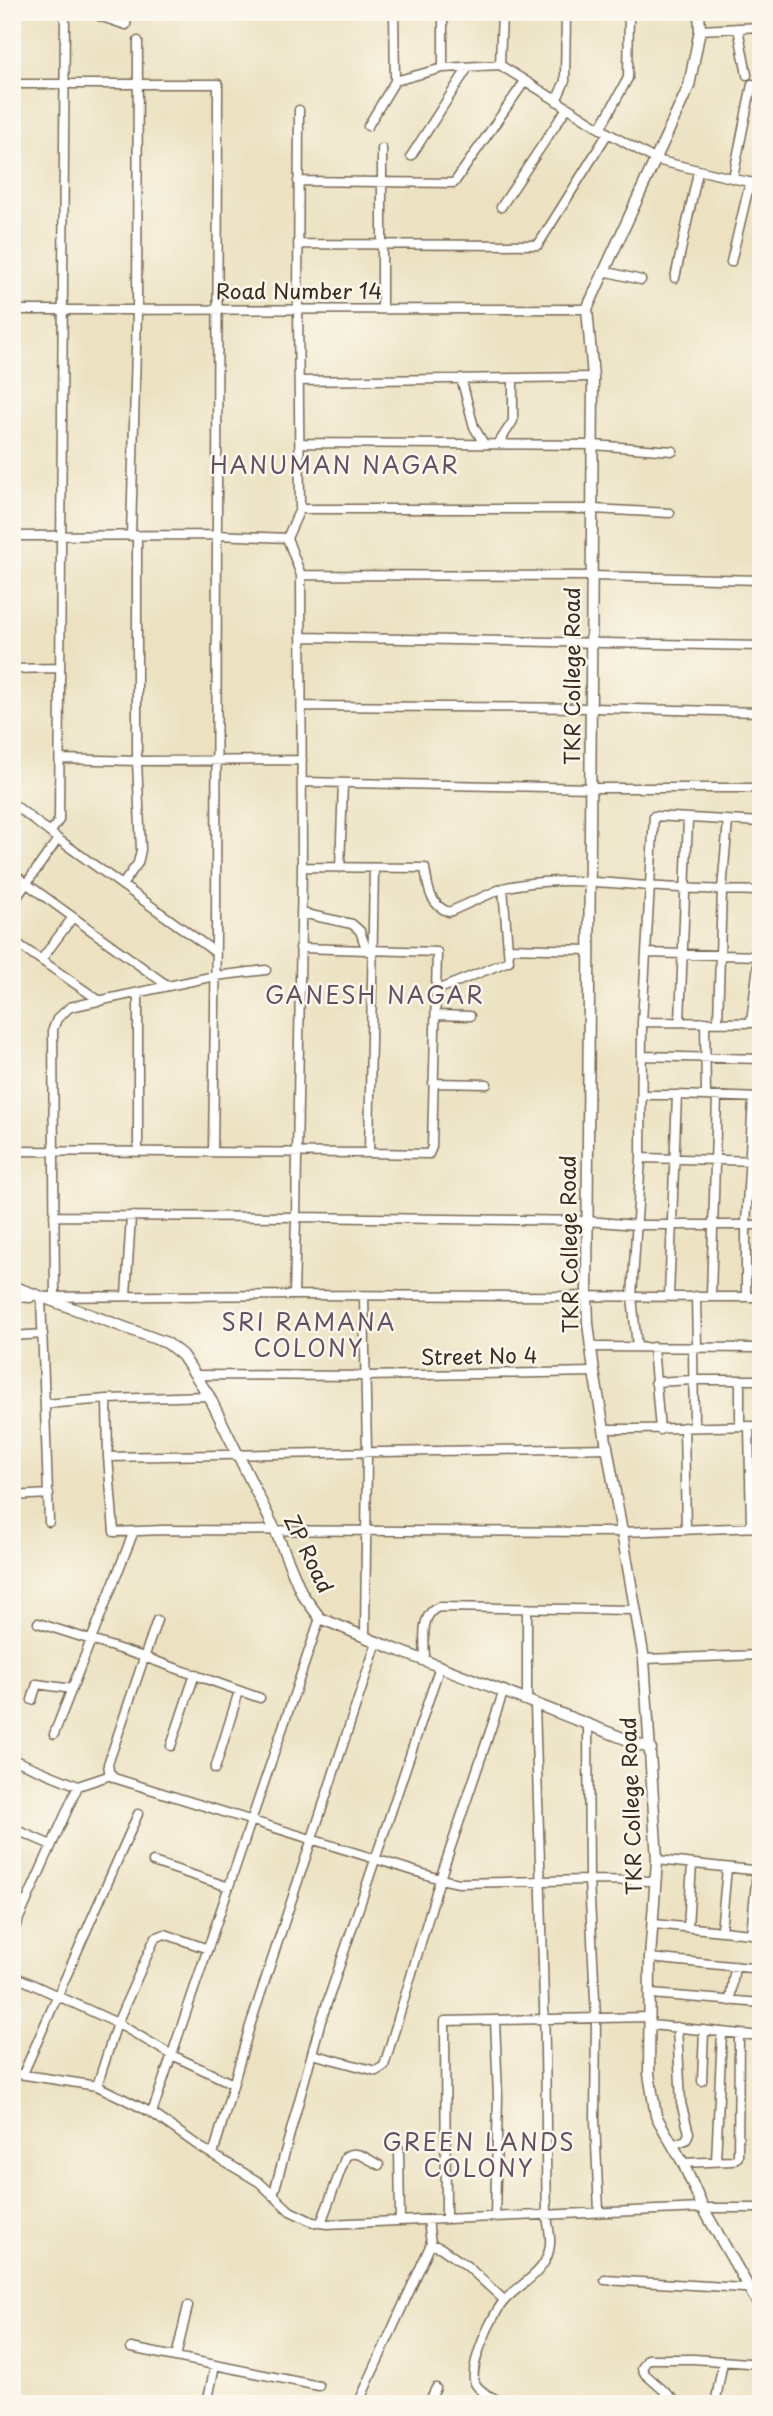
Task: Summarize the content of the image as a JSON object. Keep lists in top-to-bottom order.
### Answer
{
  "streets": {
    "street": [
      "Road Number 14",
      "TKR College Road",
      "Street No 4",
      "ZP Road"
    ]
  },
  "crossings": [
    ["Road Number 14", "TKR College Road"],
    ["TKR College Road", "Street No 4"],
    ["TKR College Road", "ZP Road"],
    ["Street No 4", "ZP Road"]
  ],
  "districts": [
    "HANUMAN NAGAR",
    "GANESH NAGAR",
    "SRI RAMANA COLONY",
    "GREEN LANDS COLONY"
  ]
}
